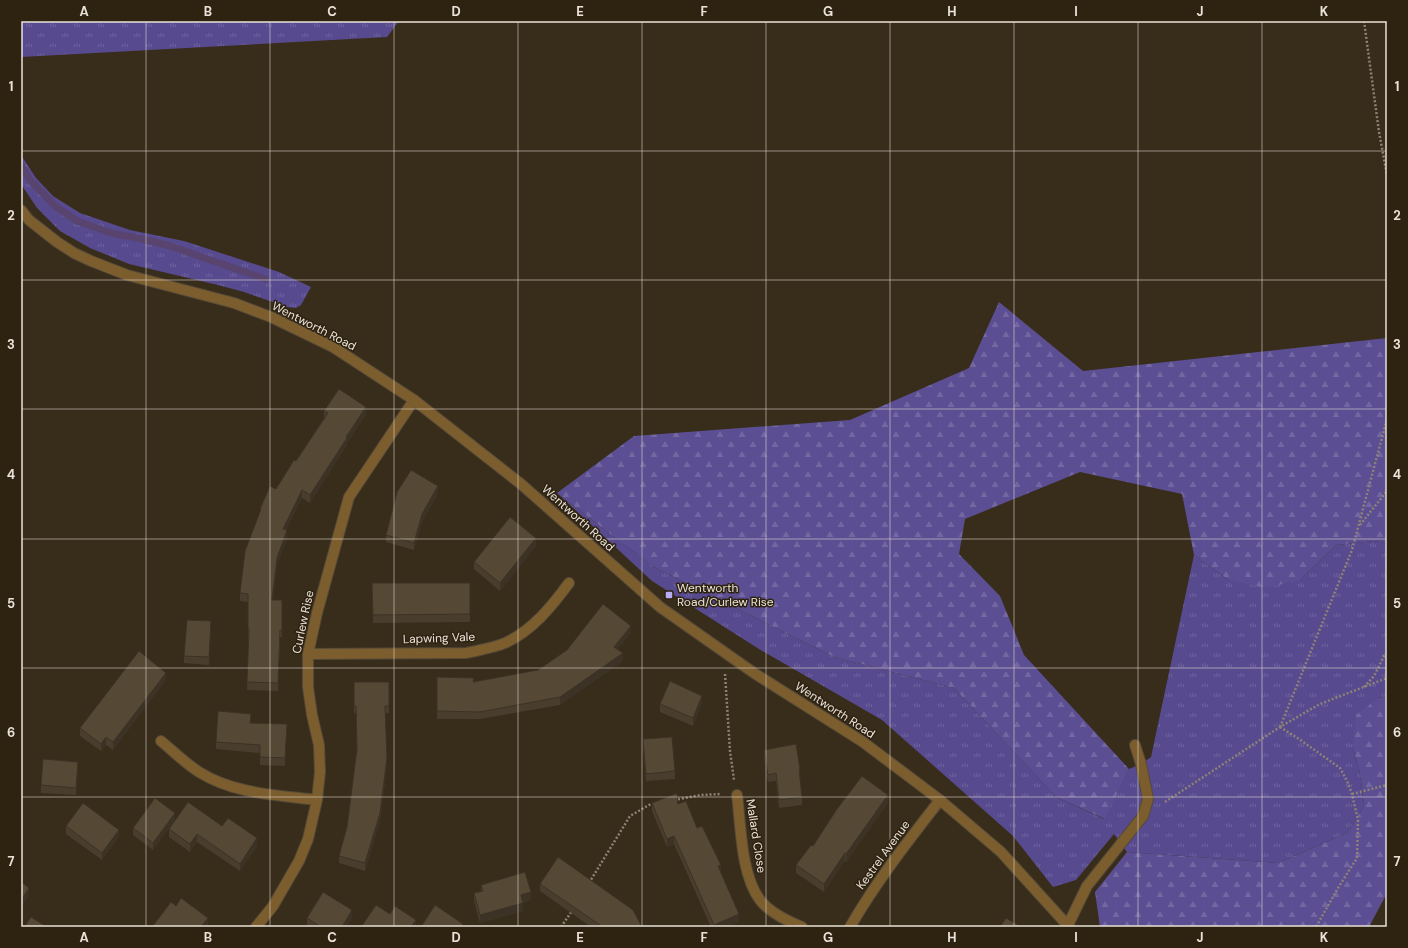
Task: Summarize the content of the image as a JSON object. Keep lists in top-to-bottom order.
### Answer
{
  "streets": {
    "street": [
      "Wentworth Road",
      "Curlew Rise",
      "Lapwing Vale",
      "Mallard Close",
      "Kestrel Avenue"
    ]
  },
  "crossings": [
    ["Wentworth Road", "Curlew Rise"],
    ["Wentworth Road", "Kestrel Avenue"],
    ["Curlew Rise", "Lapwing Vale"]
  ],
  "places": {
    "transit": ["Wentworth Road/Curlew Rise"]
  },
  "grid": {
    "columns": [
      "A",
      "B",
      "C",
      "D",
      "E",
      "F",
      "G",
      "H",
      "I",
      "J",
      "K"
    ],
    "rows": [
      "1",
      "2",
      "3",
      "4",
      "5",
      "6",
      "7"
    ]
  }
}
